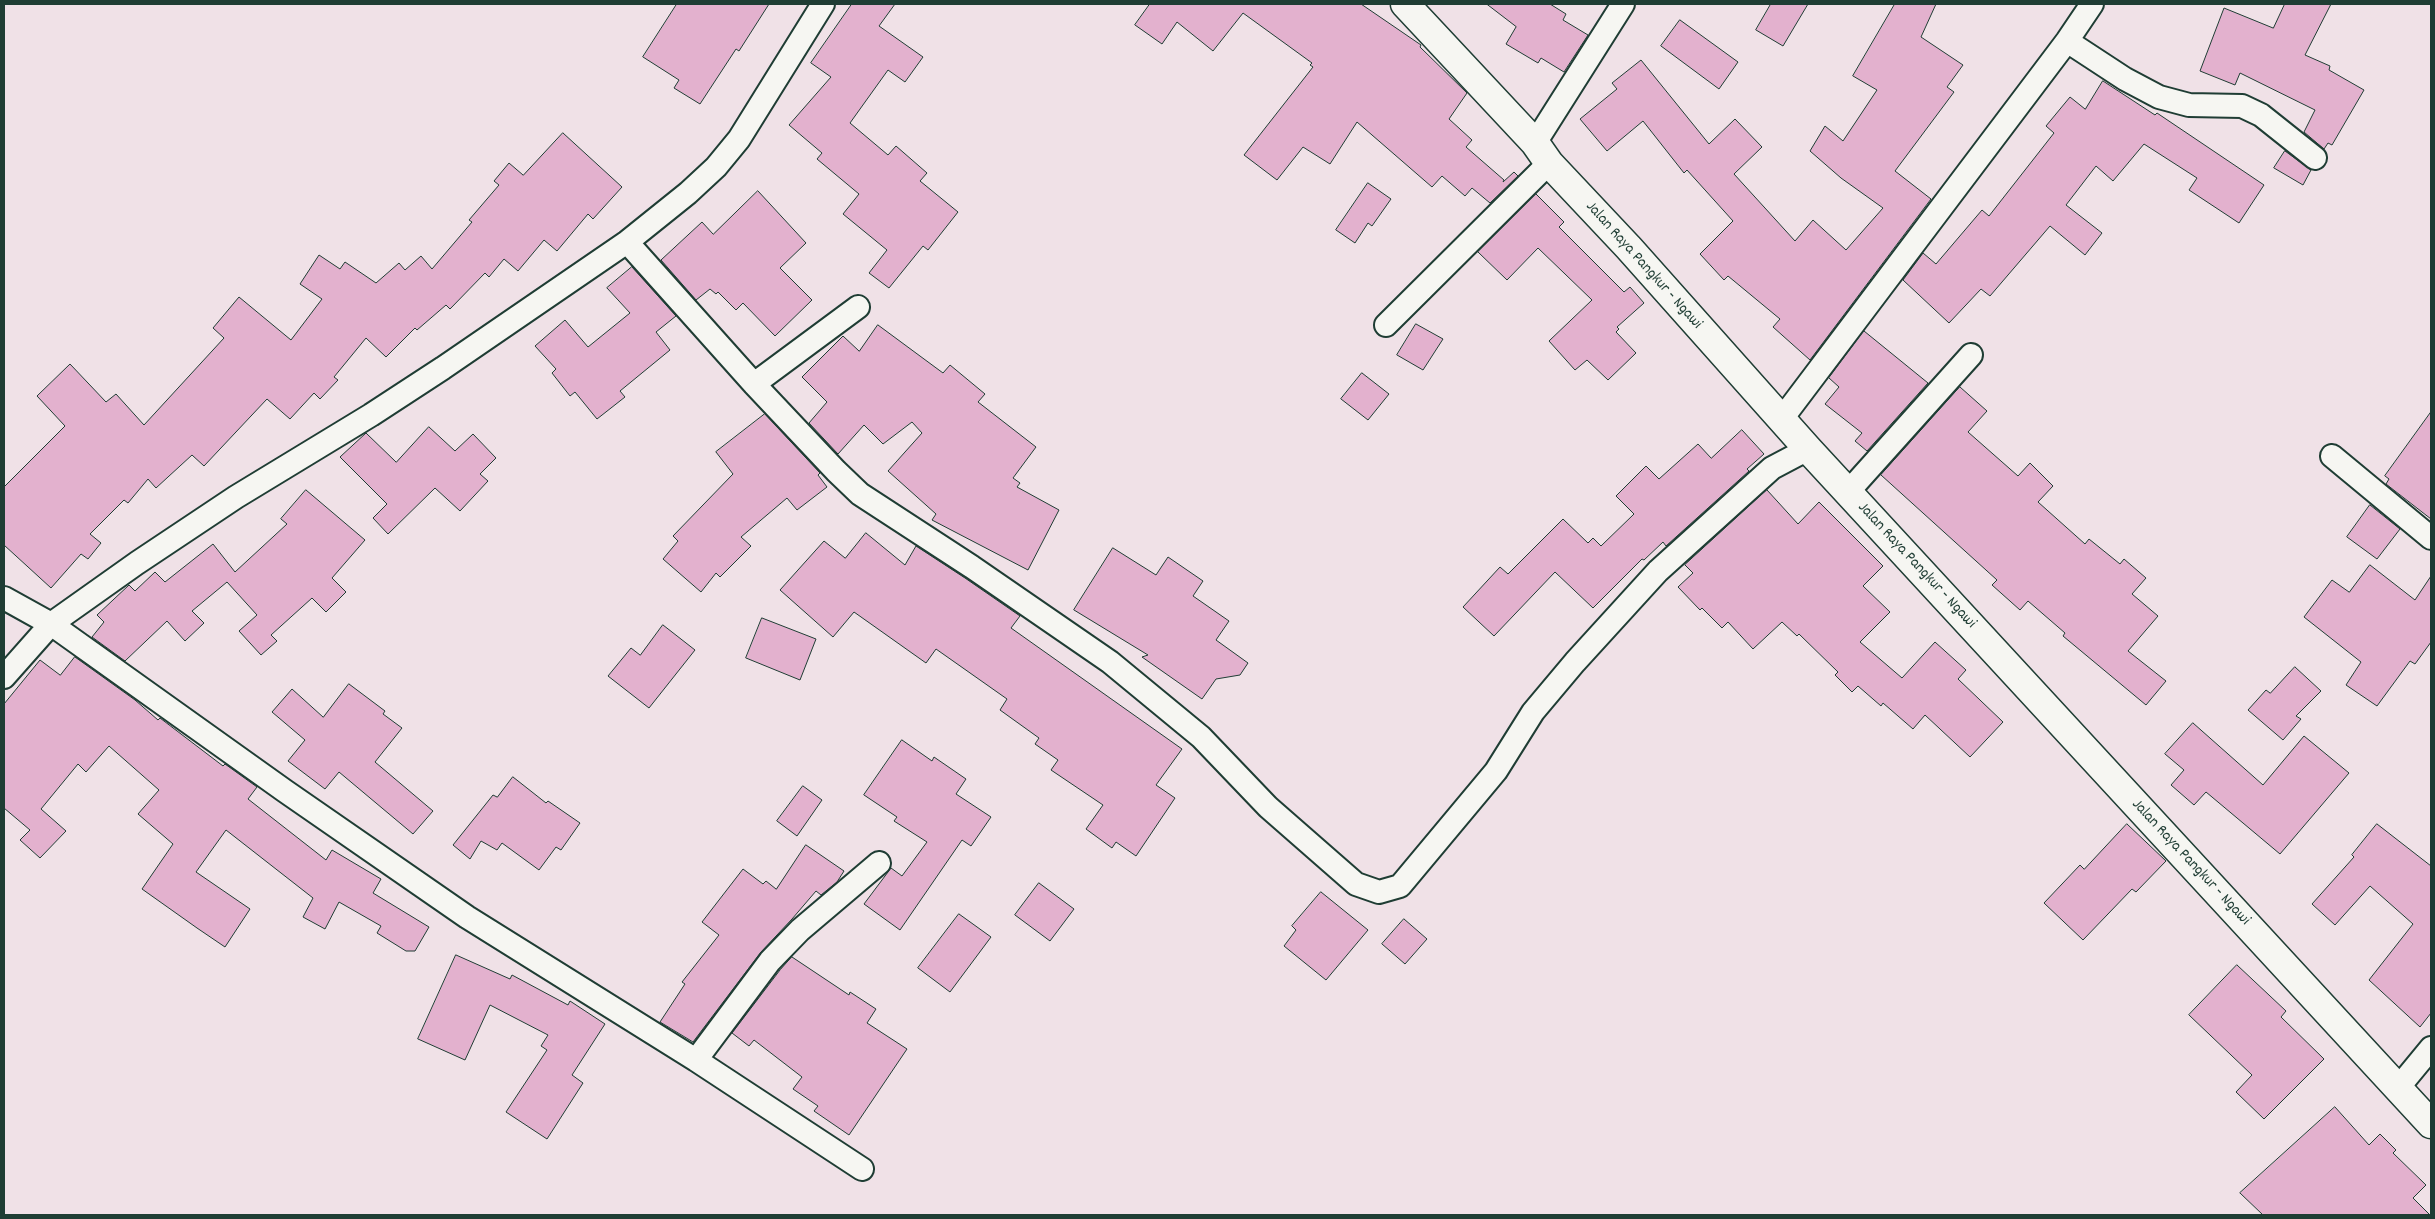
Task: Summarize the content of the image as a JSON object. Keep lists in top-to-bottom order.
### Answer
{
  "streets": {
    "main road": ["Jalan Raya Pangkur - Ngawi"]
  }
}
